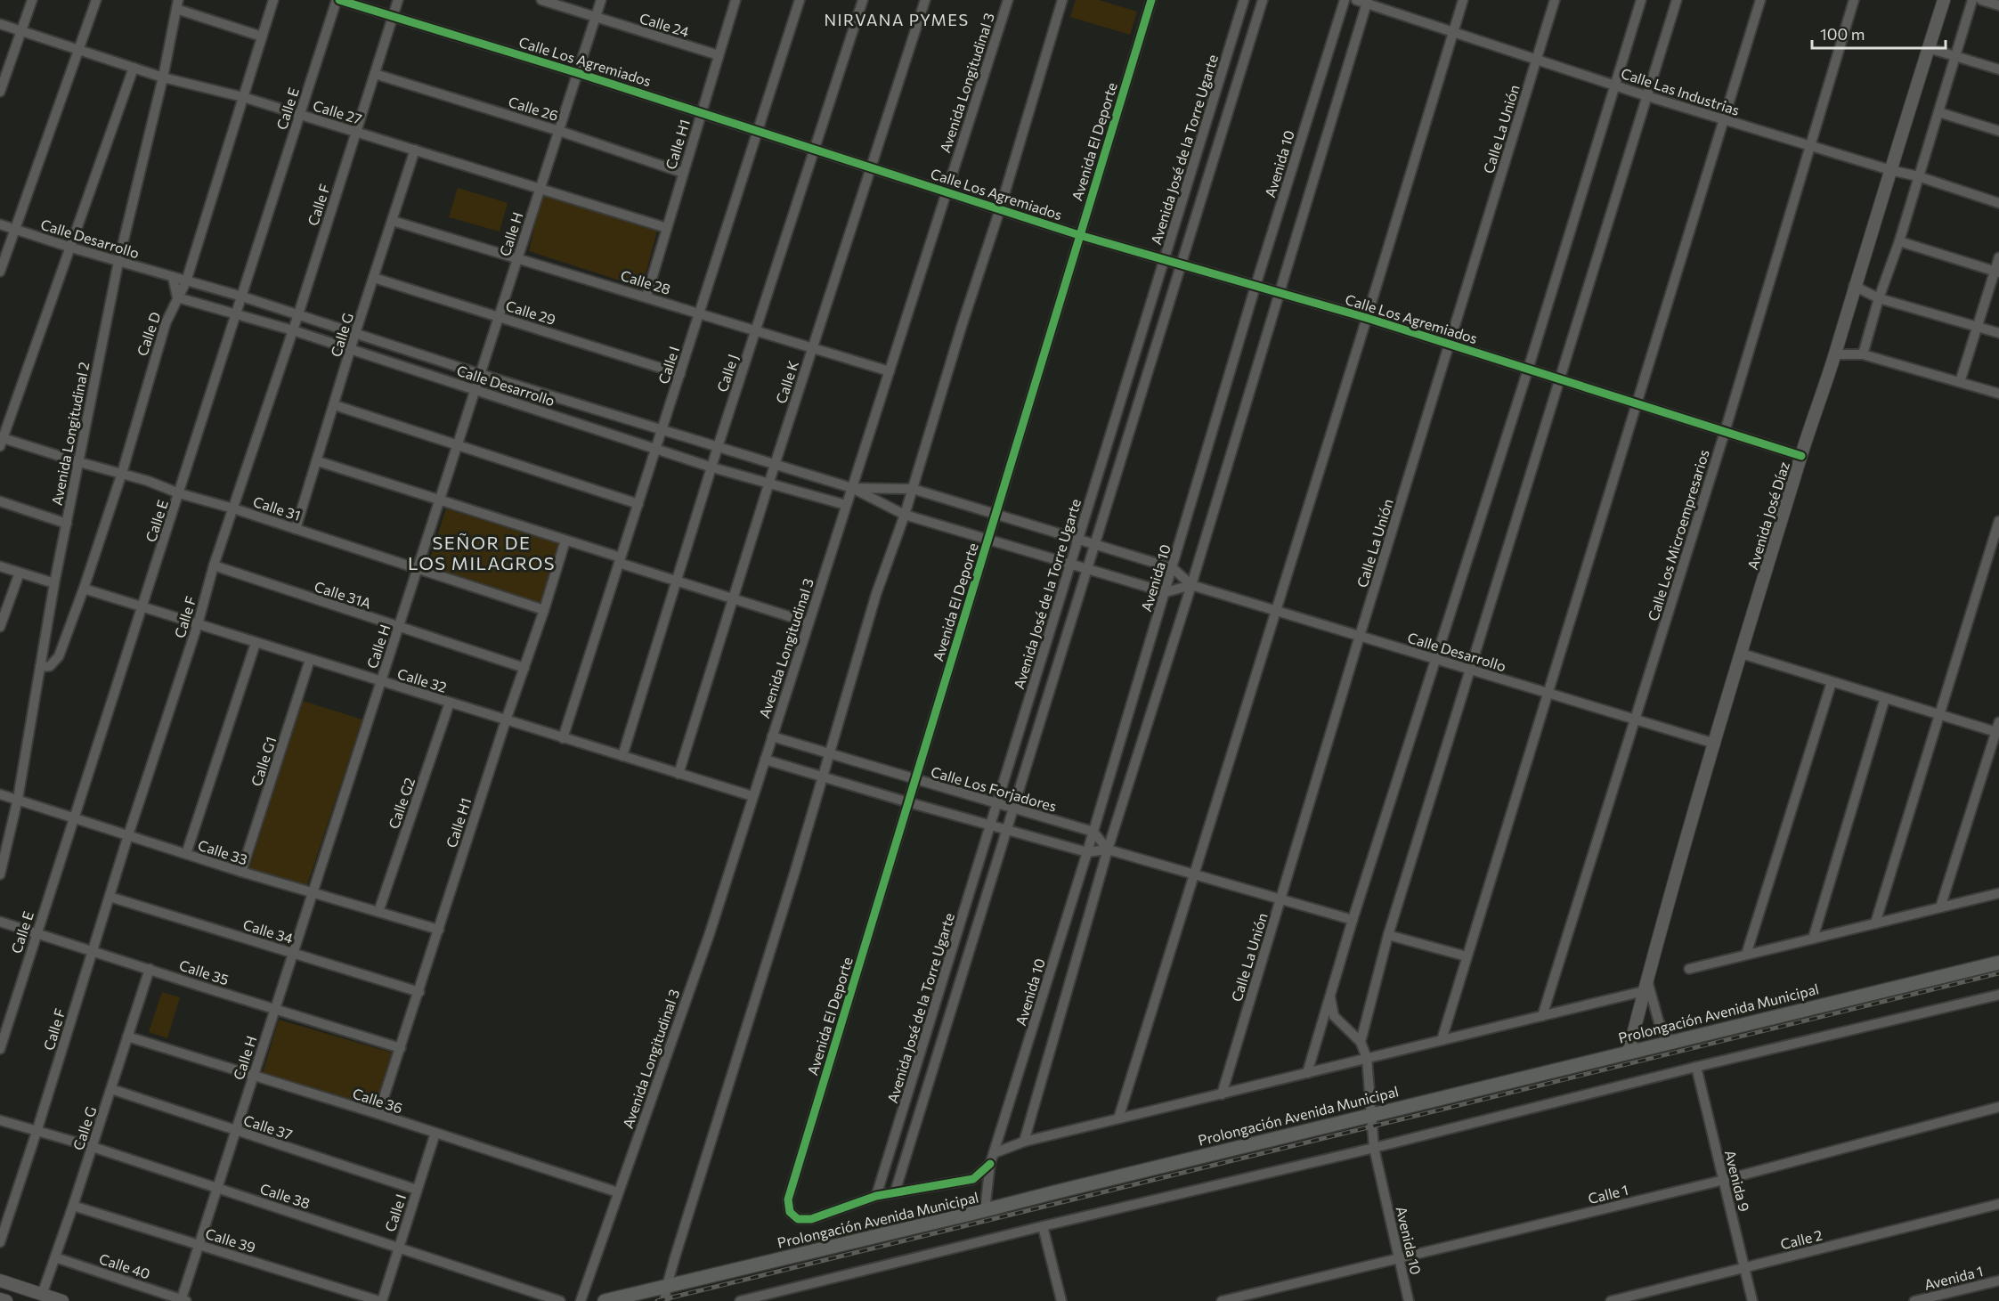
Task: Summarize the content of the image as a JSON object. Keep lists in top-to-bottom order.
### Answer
{
  "streets": {
    "main road": ["Prolongación Avenida Municipal"],
    "street": [
      "Calle 24",
      "Calle Los Agremiados",
      "Avenida Longitudinal 3",
      "Calle Las Industrias",
      "Calle E",
      "Calle 26",
      "Calle 27",
      "Calle La Unión",
      "Avenida El Deporte",
      "Calle H1",
      "Avenida José de la Torre Ugarte",
      "Avenida 10",
      "Calle F",
      "Calle H",
      "Calle Desarrollo",
      "Calle 28",
      "Calle 29",
      "Calle D",
      "Calle G",
      "Calle I",
      "Calle J",
      "Calle K",
      "Avenida Longitudinal 2",
      "Calle 31",
      "Avenida José Díaz",
      "Calle Los Microempresarios",
      "Calle 31A",
      "Calle 32",
      "Calle G1",
      "Calle Los Forjadores",
      "Calle G2",
      "Calle 33",
      "Calle 34",
      "Calle 35",
      "Calle 36",
      "Calle 37",
      "Avenida 9",
      "Calle 1",
      "Calle 38",
      "Calle 2",
      "Calle 39",
      "Calle 40",
      "Avenida 1"
    ]
  },
  "crossings": [
    ["Calle 24", "Calle H1"],
    ["Calle 24", "Calle H"],
    ["Calle Los Agremiados", "Avenida Longitudinal 3"],
    ["Calle Los Agremiados", "Calle E"],
    ["Calle Los Agremiados", "Calle La Unión"],
    ["Calle Los Agremiados", "Avenida El Deporte"],
    ["Calle Los Agremiados", "Calle H1"],
    ["Calle Los Agremiados", "Avenida José de la Torre Ugarte"],
    ["Calle Los Agremiados", "Avenida 10"],
    ["Calle Los Agremiados", "Calle F"],
    ["Calle Los Agremiados", "Calle H"],
    ["Calle Los Agremiados", "Calle I"],
    ["Calle Los Agremiados", "Calle J"],
    ["Calle Los Agremiados", "Calle K"],
    ["Calle Los Agremiados", "Avenida José Díaz"],
    ["Calle Los Agremiados", "Calle Los Microempresarios"],
    ["Avenida Longitudinal 3", "Calle Desarrollo"],
    ["Avenida Longitudinal 3", "Calle 28"],
    ["Avenida Longitudinal 3", "Calle 32"],
    ["Avenida Longitudinal 3", "Calle Los Forjadores"],
    ["Avenida Longitudinal 3", "Calle 36"],
    ["Calle Las Industrias", "Calle La Unión"],
    ["Calle Las Industrias", "Avenida José Díaz"],
    ["Calle Las Industrias", "Calle Los Microempresarios"],
    ["Calle E", "Calle 27"],
    ["Calle E", "Calle Desarrollo"],
    ["Calle E", "Calle 31"],
    ["Calle E", "Calle 32"],
    ["Calle E", "Calle 33"],
    ["Calle E", "Calle 35"],
    ["Calle 26", "Calle H1"],
    ["Calle 26", "Calle F"],
    ["Calle 26", "Calle H"],
    ["Calle 27", "Calle H1"],
    ["Calle 27", "Calle F"],
    ["Calle 27", "Calle H"],
    ["Calle 27", "Calle D"],
    ["Calle 27", "Calle G"],
    ["Calle 27", "Avenida Longitudinal 2"],
    ["Calle La Unión", "Calle Desarrollo"],
    ["Avenida El Deporte", "Avenida José de la Torre Ugarte"],
    ["Avenida El Deporte", "Calle Desarrollo"],
    ["Avenida El Deporte", "Calle Los Forjadores"],
    ["Calle H1", "Calle 28"],
    ["Calle H1", "Calle 31"],
    ["Calle H1", "Calle 31A"],
    ["Calle H1", "Calle 32"],
    ["Calle H1", "Calle 33"],
    ["Calle H1", "Calle 34"],
    ["Calle H1", "Calle 35"],
    ["Calle H1", "Calle 36"],
    ["Avenida José de la Torre Ugarte", "Calle Desarrollo"],
    ["Avenida José de la Torre Ugarte", "Calle Los Forjadores"],
    ["Avenida 10", "Calle Desarrollo"],
    ["Avenida 10", "Calle Los Forjadores"],
    ["Avenida 10", "Prolongación Avenida Municipal"],
    ["Avenida 10", "Calle 1"],
    ["Calle F", "Calle Desarrollo"],
    ["Calle F", "Calle 31"],
    ["Calle F", "Calle 31A"],
    ["Calle F", "Calle 32"],
    ["Calle F", "Calle 33"],
    ["Calle F", "Calle 34"],
    ["Calle F", "Calle 35"],
    ["Calle F", "Calle 38"],
    ["Calle H", "Calle Desarrollo"],
    ["Calle H", "Calle 28"],
    ["Calle H", "Calle 29"],
    ["Calle H", "Calle 31"],
    ["Calle H", "Calle 31A"],
    ["Calle H", "Calle 32"],
    ["Calle H", "Calle 33"],
    ["Calle H", "Calle 34"],
    ["Calle H", "Calle 35"],
    ["Calle H", "Calle 36"],
    ["Calle H", "Calle 37"],
    ["Calle H", "Calle 38"],
    ["Calle H", "Calle 39"],
    ["Calle H", "Calle 40"],
    ["Calle Desarrollo", "Calle D"],
    ["Calle Desarrollo", "Calle G"],
    ["Calle Desarrollo", "Calle I"],
    ["Calle Desarrollo", "Calle J"],
    ["Calle Desarrollo", "Calle K"],
    ["Calle Desarrollo", "Avenida Longitudinal 2"],
    ["Calle Desarrollo", "Avenida José Díaz"],
    ["Calle Desarrollo", "Calle Los Microempresarios"],
    ["Calle 28", "Calle G"],
    ["Calle 28", "Calle I"],
    ["Calle 28", "Calle J"],
    ["Calle 28", "Calle K"],
    ["Calle 29", "Calle G"],
    ["Calle 29", "Calle I"],
    ["Calle D", "Avenida Longitudinal 2"],
    ["Calle D", "Calle 31"],
    ["Calle D", "Calle 32"],
    ["Calle G", "Calle 31"],
    ["Calle G", "Calle 35"],
    ["Calle G", "Calle 36"],
    ["Calle G", "Calle 37"],
    ["Calle G", "Calle 38"],
    ["Calle G", "Calle 39"],
    ["Calle G", "Calle 40"],
    ["Calle I", "Calle 32"],
    ["Calle I", "Calle 36"],
    ["Calle I", "Calle 37"],
    ["Calle I", "Calle 38"],
    ["Calle I", "Calle 39"],
    ["Calle J", "Calle 32"],
    ["Calle K", "Calle 32"],
    ["Avenida Longitudinal 2", "Calle 31"],
    ["Avenida Longitudinal 2", "Calle 33"],
    ["Avenida José Díaz", "Prolongación Avenida Municipal"],
    ["Calle 32", "Calle G1"],
    ["Calle 32", "Calle G2"],
    ["Calle G1", "Calle 33"],
    ["Calle G2", "Calle 33"],
    ["Avenida 9", "Calle 1"],
    ["Avenida 9", "Calle 2"]
  ],
  "districts": ["NIRVANA PYMES", "SEÑOR DE LOS MILAGROS"],
  "scale_bar": "100 m"
}
